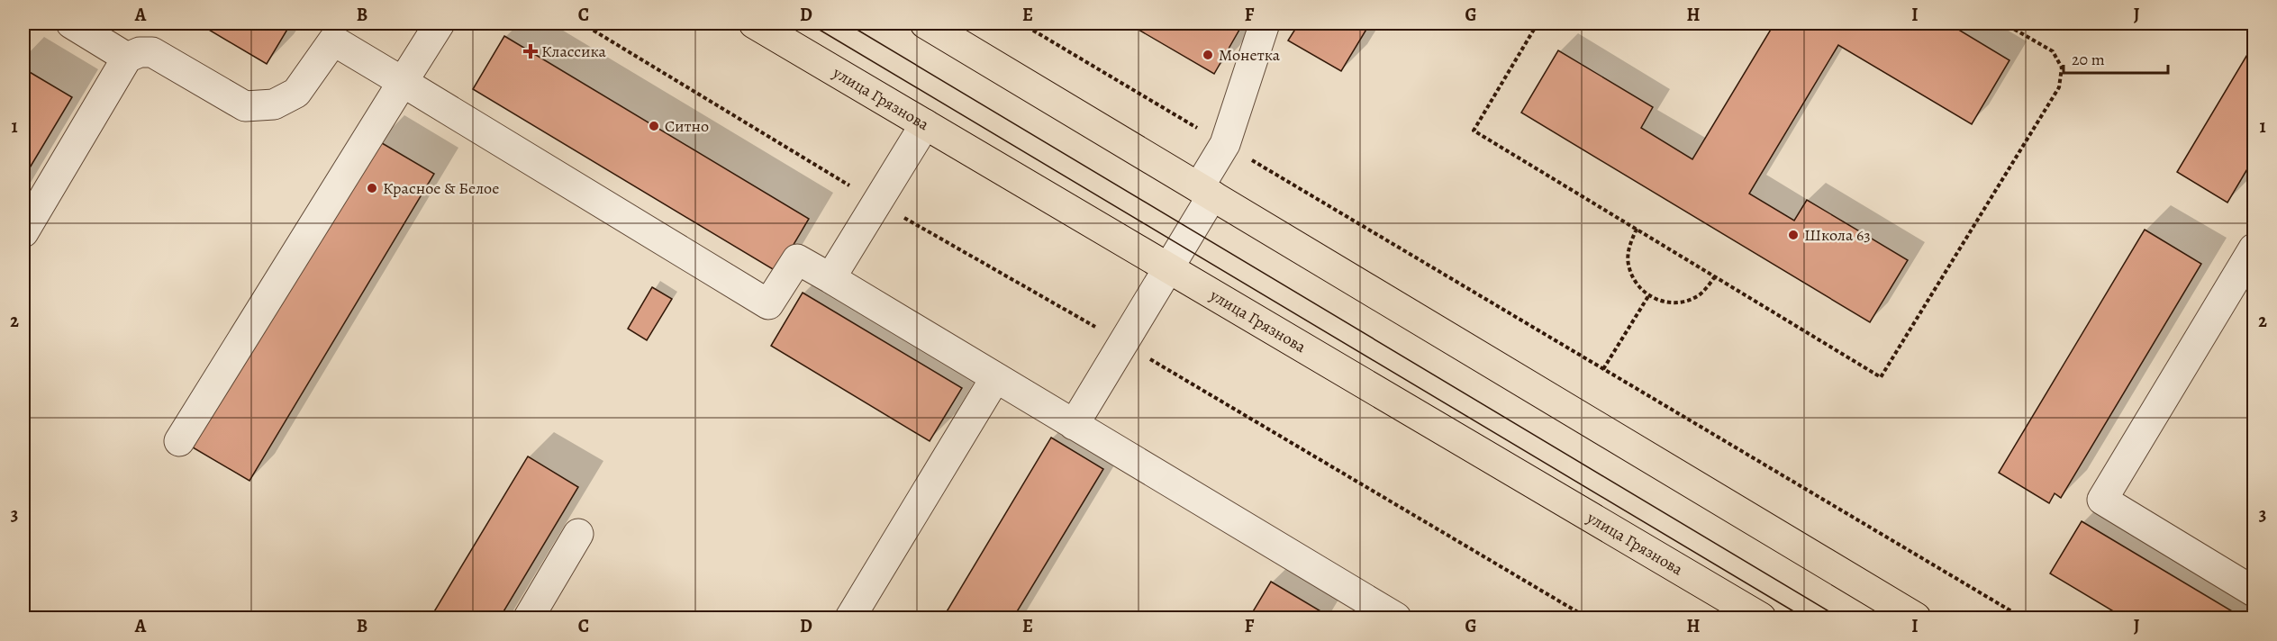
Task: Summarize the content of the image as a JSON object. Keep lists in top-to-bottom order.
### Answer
{
  "streets": {
    "main road": ["улица Грязнова"]
  },
  "places": {
    "health": ["Классика"],
    "other": [
      "Монетка",
      "Ситно",
      "Красное & Белое",
      "Школа 63"
    ]
  },
  "scale_bar": "20 m",
  "grid": {
    "columns": [
      "A",
      "B",
      "C",
      "D",
      "E",
      "F",
      "G",
      "H",
      "I",
      "J"
    ],
    "rows": ["1", "2", "3"]
  }
}
